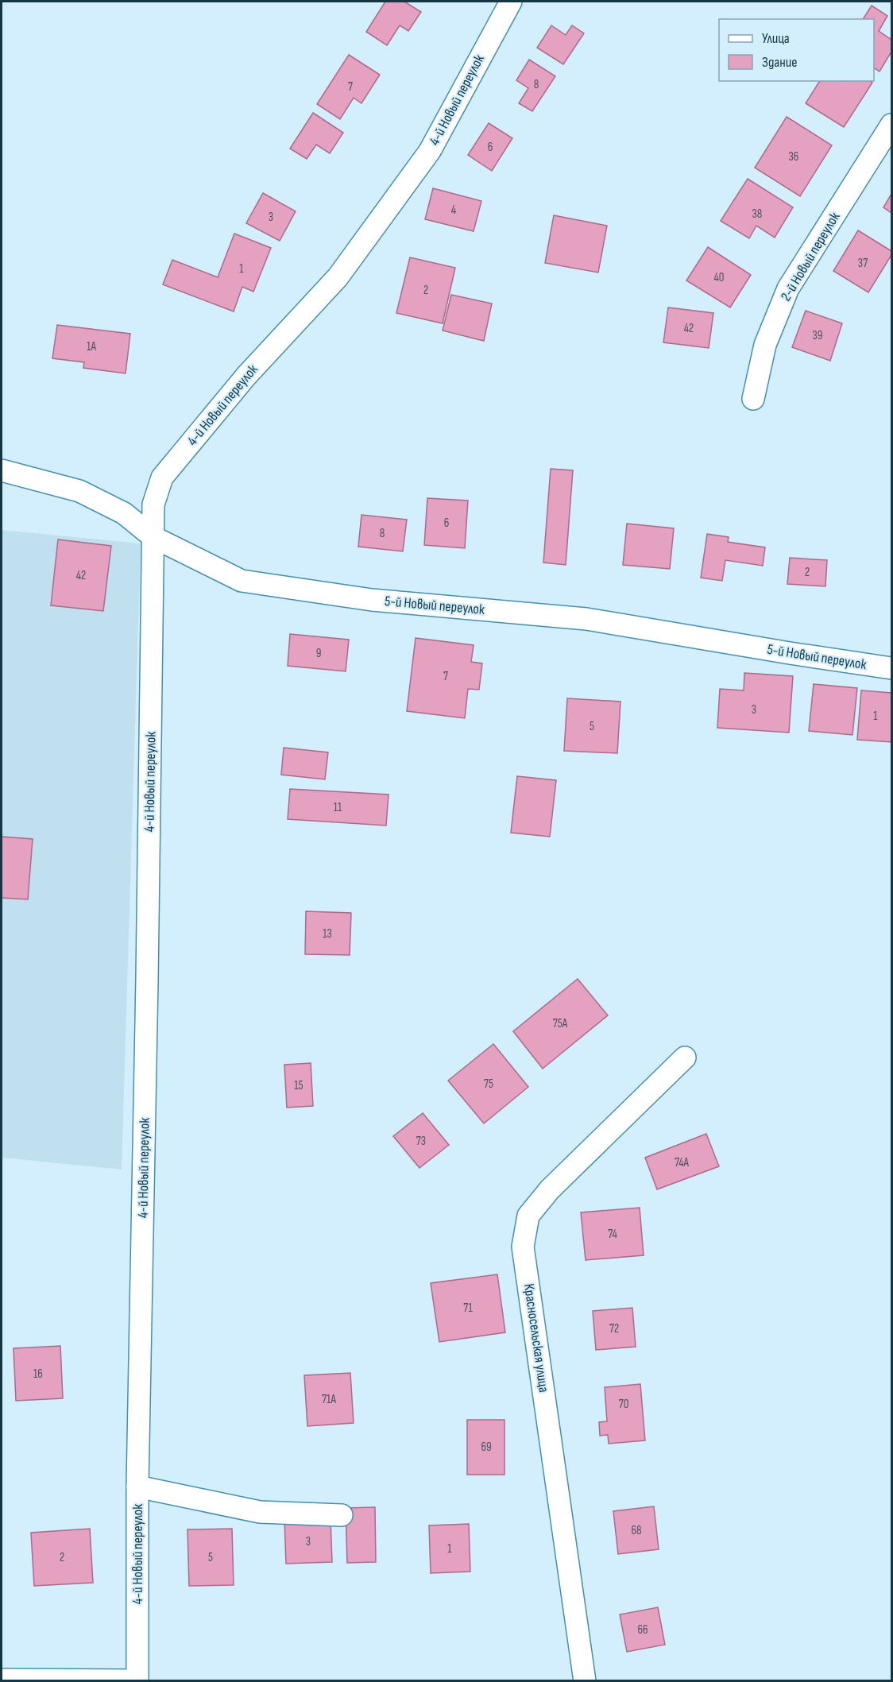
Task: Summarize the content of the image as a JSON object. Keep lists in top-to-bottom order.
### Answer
{
  "streets": {
    "street": [
      "4-й Новый переулок",
      "2-й Новый переулок",
      "5-й Новый переулок",
      "Красносельская улица"
    ]
  },
  "crossings": [
    ["4-й Новый переулок", "5-й Новый переулок"]
  ],
  "house_numbers": [
    "8",
    "7",
    "6",
    "36",
    "4",
    "38",
    "3",
    "37",
    "1",
    "40",
    "2",
    "42",
    "39",
    "1А",
    "6",
    "8",
    "2",
    "42",
    "9",
    "7",
    "3",
    "1",
    "5",
    "11",
    "13",
    "75А",
    "75",
    "15",
    "73",
    "74А",
    "74",
    "71",
    "72",
    "16",
    "71А",
    "70",
    "69",
    "68",
    "3",
    "1",
    "2",
    "5",
    "66"
  ],
  "legend": ["Улица", "Здание"]
}
